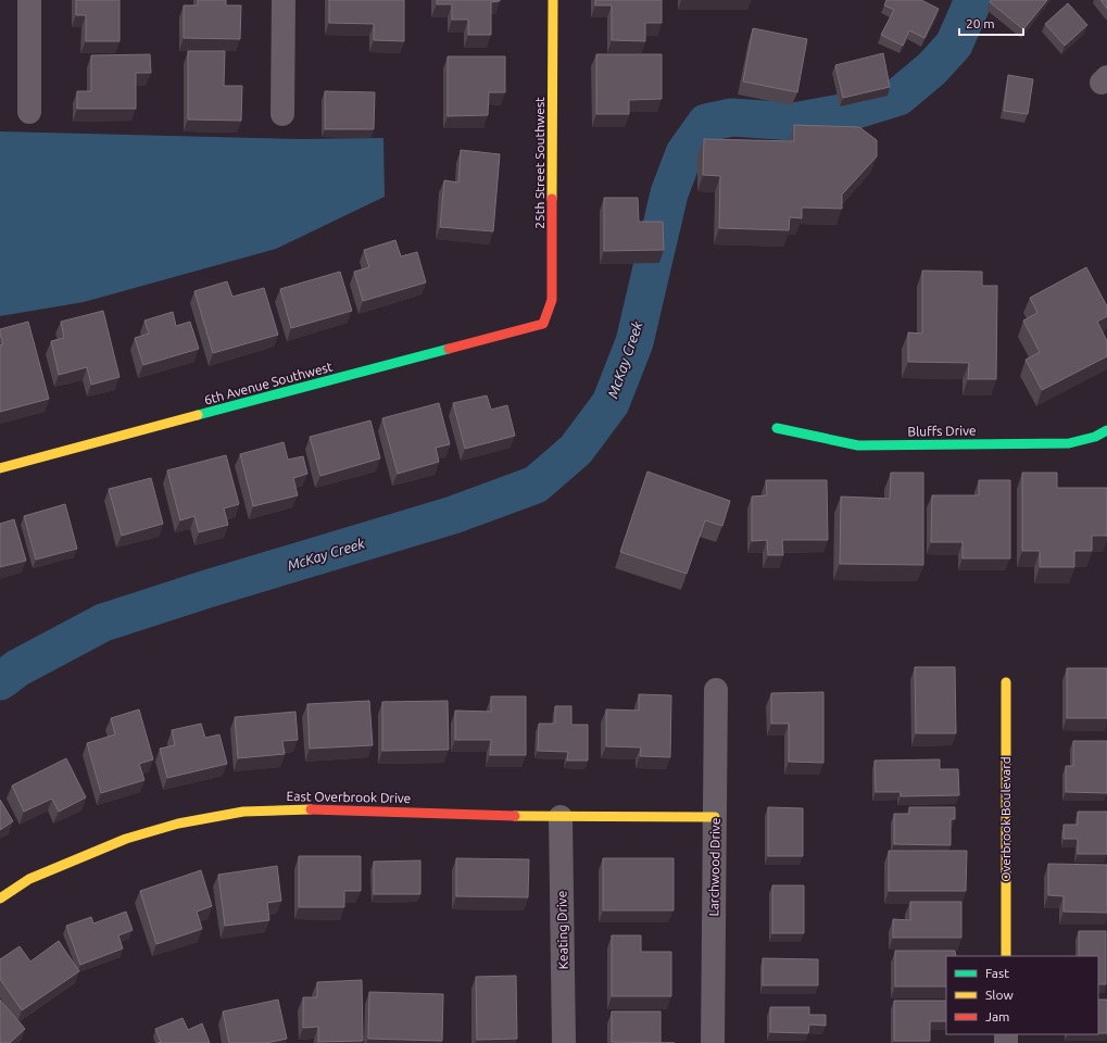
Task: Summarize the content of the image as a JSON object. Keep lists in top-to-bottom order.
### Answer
{
  "streets": {
    "street": [
      "25th Street Southwest",
      "6th Avenue Southwest",
      "Bluffs Drive",
      "East Overbrook Drive",
      "Overbrook Boulevard",
      "Larchwood Drive",
      "Keating Drive"
    ]
  },
  "crossings": [
    ["25th Street Southwest", "6th Avenue Southwest"],
    ["East Overbrook Drive", "Larchwood Drive"],
    ["East Overbrook Drive", "Keating Drive"]
  ],
  "water": ["McKay Creek"],
  "legend": ["Fast", "Slow", "Jam"],
  "scale_bar": "20 m"
}
